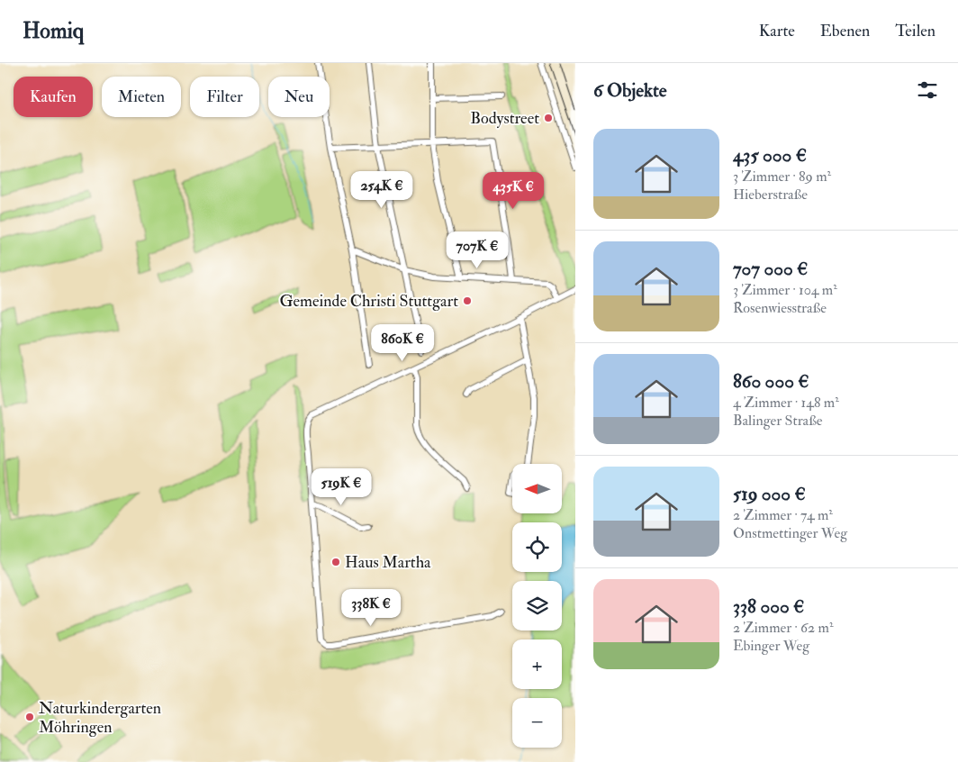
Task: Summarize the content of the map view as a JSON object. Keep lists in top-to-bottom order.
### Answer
{
  "places": [
    "Bodystreet",
    "Gemeinde Christi Stuttgart",
    "Haus Martha",
    "Naturkindergarten Möhringen"
  ],
  "north": "left",
  "page": {
    "header": "Homiq",
    "nav": ["Karte", "Ebenen", "Teilen"],
    "heading": "6 Objekte",
    "chip": [
      "Kaufen",
      "Mieten",
      "Filter",
      "Neu"
    ],
    "list": [
      {
        "name": "435 000 €",
        "note": "3 Zimmer · 89 m² · Hieberstraße"
      },
      {
        "name": "707 000 €",
        "note": "3 Zimmer · 104 m² · Rosenwiesstraße"
      },
      {
        "name": "860 000 €",
        "note": "4 Zimmer · 148 m² · Balinger Straße"
      },
      {
        "name": "519 000 €",
        "note": "2 Zimmer · 74 m² · Onstmettinger Weg"
      },
      {
        "name": "338 000 €",
        "note": "2 Zimmer · 62 m² · Ebinger Weg"
      }
    ],
    "price": [
      "254K €",
      "435K €",
      "707K €",
      "860K €",
      "519K €",
      "338K €"
    ],
    "map_buttons": ["+", "−"]
  }
}
